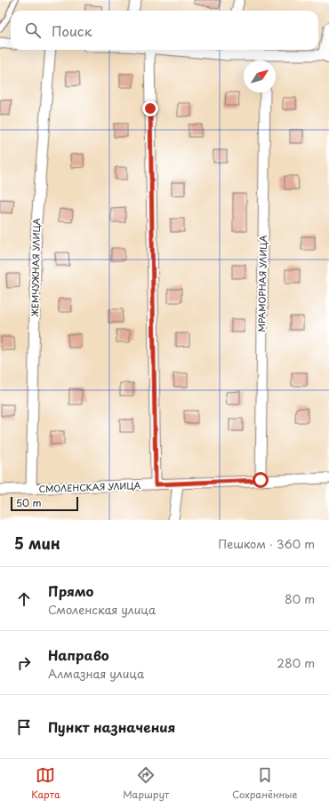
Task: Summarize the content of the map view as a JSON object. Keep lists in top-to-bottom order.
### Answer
{
  "streets": {
    "street": ["ЖЕМЧУЖНАЯ УЛИЦА", "МРАМОРНАЯ УЛИЦА", "СМОЛЕНСКАЯ УЛИЦА"]
  },
  "crossings": [
    ["ЖЕМЧУЖНАЯ УЛИЦА", "СМОЛЕНСКАЯ УЛИЦА"],
    ["МРАМОРНАЯ УЛИЦА", "СМОЛЕНСКАЯ УЛИЦА"]
  ],
  "scale_bar": "50 m",
  "north": "top right",
  "page": {
    "search": "Поиск",
    "scale": "50 m",
    "heading": ["5 мин", "Пешком · 360 m"],
    "list": [
      ["Прямо", "Смоленская улица", "80 m"],
      ["Направо", "Алмазная улица", "280 m"],
      "Пункт назначения"
    ],
    "nav": ["Карта", "Маршрут", "Сохранённые"]
  }
}
